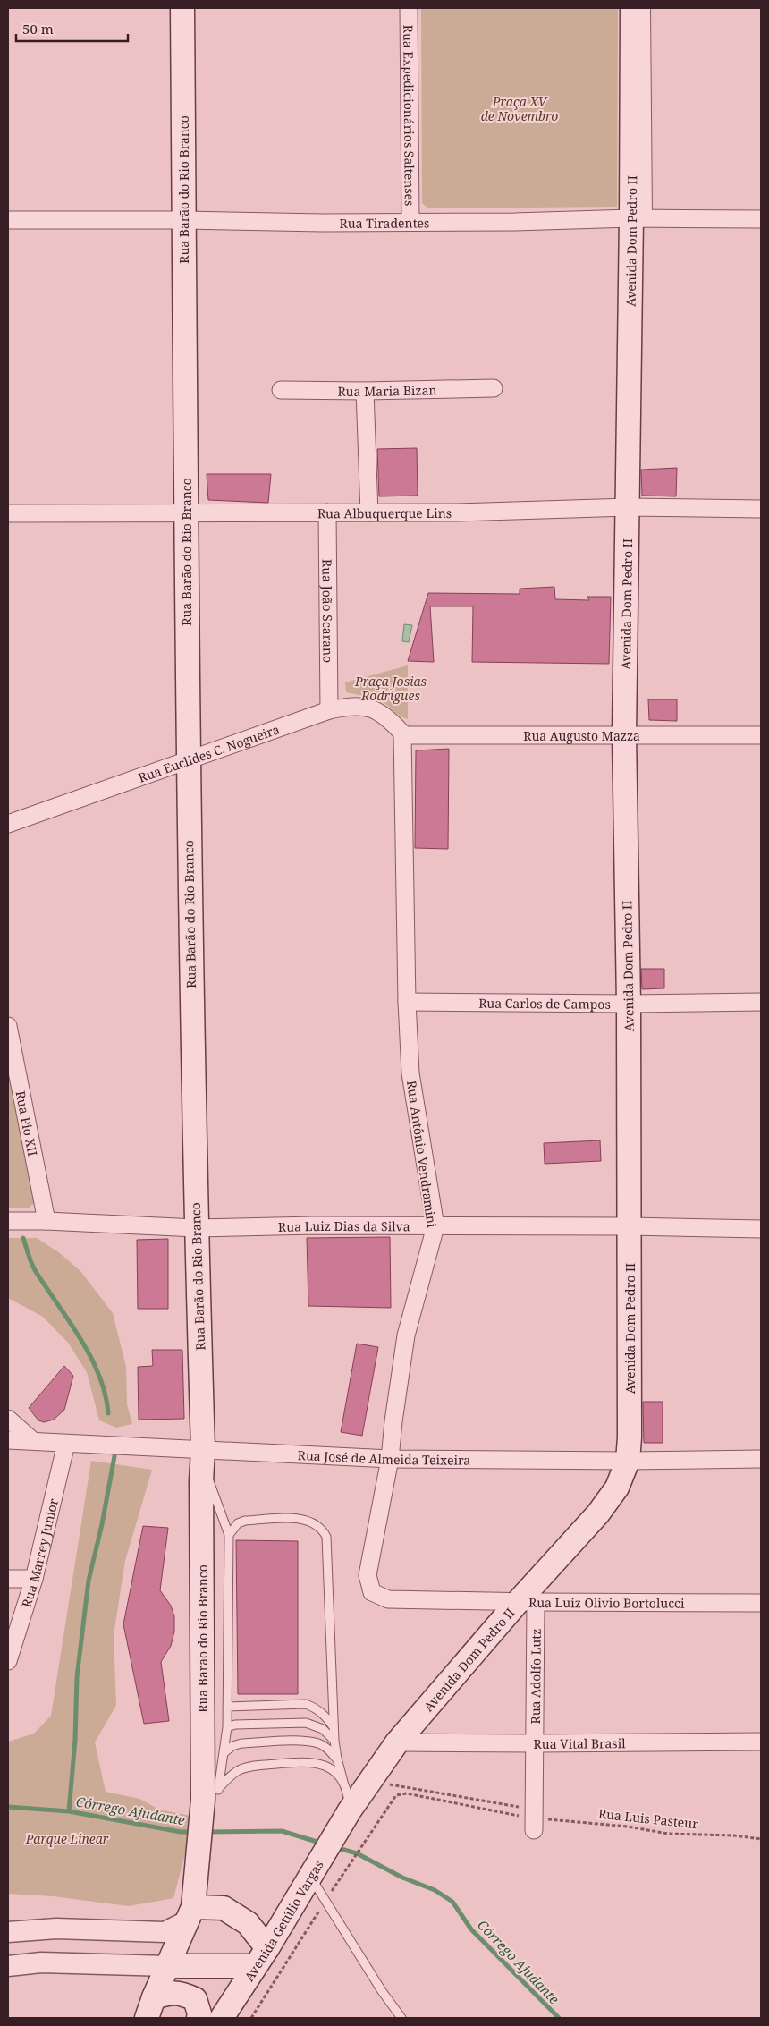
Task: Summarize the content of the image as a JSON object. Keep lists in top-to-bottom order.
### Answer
{
  "streets": {
    "main road": ["Rua Barão do Rio Branco", "Avenida Dom Pedro II", "Avenida Getúlio Vargas"],
    "street": [
      "Rua Expedicionários Saltenses",
      "Rua Tiradentes",
      "Rua Maria Bizan",
      "Rua Albuquerque Lins",
      "Rua João Scarano",
      "Rua Augusto Mazza",
      "Rua Euclides C. Nogueira",
      "Rua Carlos de Campos",
      "Rua Pio XII",
      "Rua Antônio Vendramini",
      "Rua Luiz Dias da Silva",
      "Rua José de Almeida Teixeira",
      "Rua Marrey Junior",
      "Rua Luiz Olivio Bortolucci",
      "Rua Adolfo Lutz",
      "Rua Vital Brasil"
    ],
    "path": ["Rua Luis Pasteur"]
  },
  "crossings": [
    ["Rua Expedicionários Saltenses", "Rua Tiradentes"],
    ["Rua Barão do Rio Branco", "Rua Tiradentes"],
    ["Rua Barão do Rio Branco", "Rua Albuquerque Lins"],
    ["Rua Barão do Rio Branco", "Rua Euclides C. Nogueira"],
    ["Rua Barão do Rio Branco", "Rua Luiz Dias da Silva"],
    ["Rua Barão do Rio Branco", "Rua José de Almeida Teixeira"],
    ["Rua Tiradentes", "Avenida Dom Pedro II"],
    ["Avenida Dom Pedro II", "Rua Albuquerque Lins"],
    ["Avenida Dom Pedro II", "Rua Augusto Mazza"],
    ["Avenida Dom Pedro II", "Rua Carlos de Campos"],
    ["Avenida Dom Pedro II", "Rua Luiz Dias da Silva"],
    ["Avenida Dom Pedro II", "Rua José de Almeida Teixeira"],
    ["Avenida Dom Pedro II", "Rua Luiz Olivio Bortolucci"],
    ["Avenida Dom Pedro II", "Rua Adolfo Lutz"],
    ["Avenida Dom Pedro II", "Rua Vital Brasil"],
    ["Avenida Dom Pedro II", "Avenida Getúlio Vargas"],
    ["Rua Albuquerque Lins", "Rua João Scarano"],
    ["Rua João Scarano", "Rua Euclides C. Nogueira"],
    ["Rua Augusto Mazza", "Rua Euclides C. Nogueira"],
    ["Rua Augusto Mazza", "Rua Antônio Vendramini"],
    ["Rua Euclides C. Nogueira", "Rua Antônio Vendramini"],
    ["Rua Carlos de Campos", "Rua Antônio Vendramini"],
    ["Rua Pio XII", "Rua Luiz Dias da Silva"],
    ["Rua Antônio Vendramini", "Rua Luiz Dias da Silva"],
    ["Rua Antônio Vendramini", "Rua José de Almeida Teixeira"],
    ["Rua Antônio Vendramini", "Rua Luiz Olivio Bortolucci"],
    ["Rua José de Almeida Teixeira", "Rua Marrey Junior"],
    ["Rua Luiz Olivio Bortolucci", "Rua Adolfo Lutz"],
    ["Rua Adolfo Lutz", "Rua Vital Brasil"],
    ["Rua Adolfo Lutz", "Rua Luis Pasteur"]
  ],
  "water": ["Córrego Ajudante"],
  "parks": ["Praça XV de Novembro", "Praça Josias Rodrigues", "Parque Linear"],
  "scale_bar": "50 m"
}
